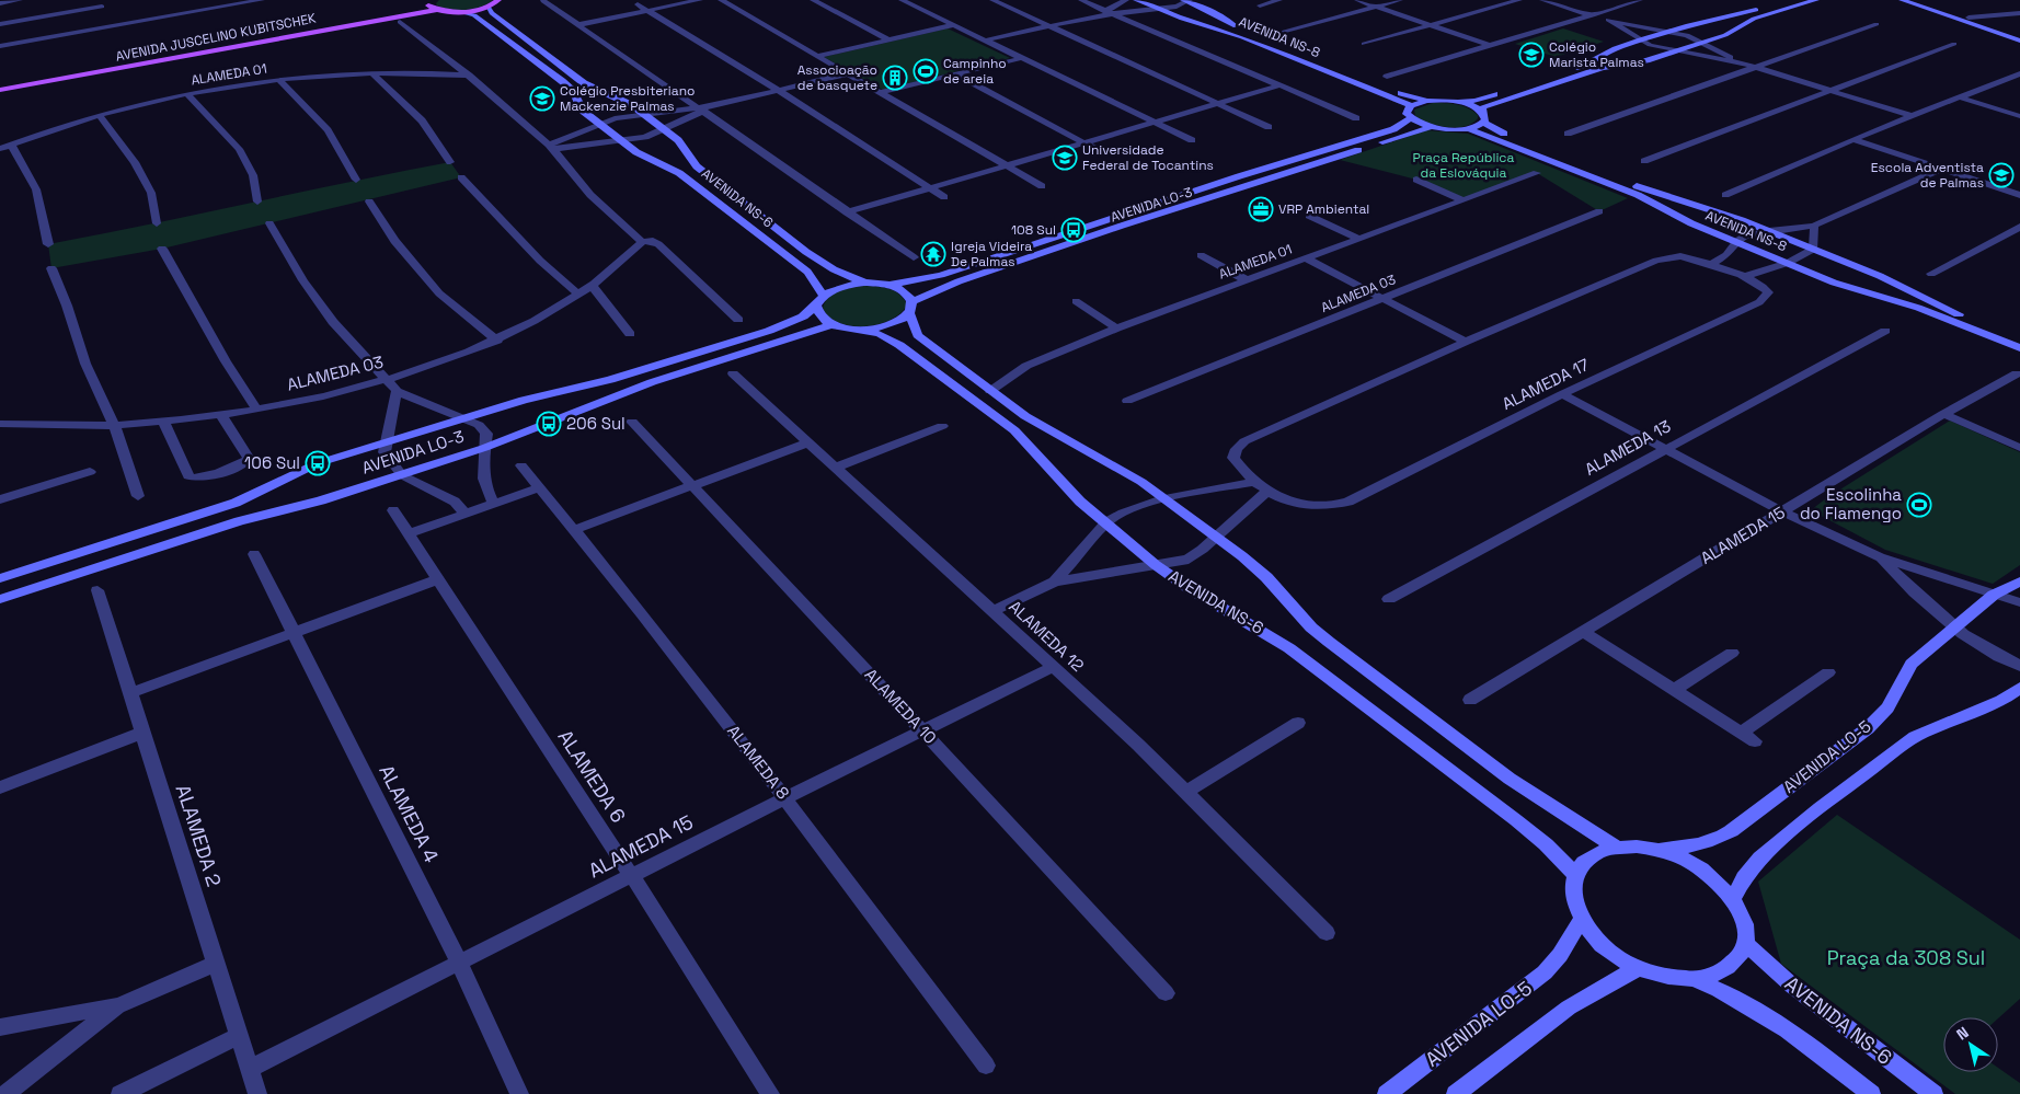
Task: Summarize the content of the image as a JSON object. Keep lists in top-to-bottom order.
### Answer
{
  "streets": {
    "main road": ["AVENIDA JUSCELINO KUBITSCHEK"],
    "street": [
      "AVENIDA NS-8",
      "ALAMEDA 01",
      "AVENIDA NS-6",
      "AVENIDA LO-3",
      "ALAMEDA 03",
      "ALAMEDA 17",
      "ALAMEDA 13",
      "ALAMEDA 15",
      "ALAMEDA 12",
      "ALAMEDA 10",
      "AVENIDA LO-5",
      "ALAMEDA 8",
      "ALAMEDA 6",
      "ALAMEDA 4",
      "ALAMEDA 2"
    ]
  },
  "crossings": [
    ["AVENIDA JUSCELINO KUBITSCHEK", "AVENIDA NS-6"],
    ["AVENIDA NS-6", "AVENIDA LO-3"],
    ["AVENIDA NS-6", "AVENIDA LO-5"],
    ["ALAMEDA 15", "ALAMEDA 12"],
    ["ALAMEDA 15", "ALAMEDA 10"],
    ["ALAMEDA 15", "ALAMEDA 8"],
    ["ALAMEDA 15", "ALAMEDA 6"],
    ["ALAMEDA 15", "ALAMEDA 4"],
    ["ALAMEDA 15", "ALAMEDA 2"]
  ],
  "parks": ["Praça República da Eslováquia", "Praça da 308 Sul"],
  "places": {
    "school or university": [
      "Colégio Marista Palmas",
      "Colégio Presbiteriano Mackenzie Palmas",
      "Universidade Federal de Tocantins",
      "Escola Adventista de Palmas"
    ],
    "sports": ["Campinho de areia", "Escolinha do Flamengo"],
    "building": ["Associoação de basquete"],
    "office": ["VRP Ambiental"],
    "bus stop": ["108 Sul", "206 Sul", "106 Sul"],
    "temple": ["Igreja Videira De Palmas"]
  },
  "north": "top left"
}
